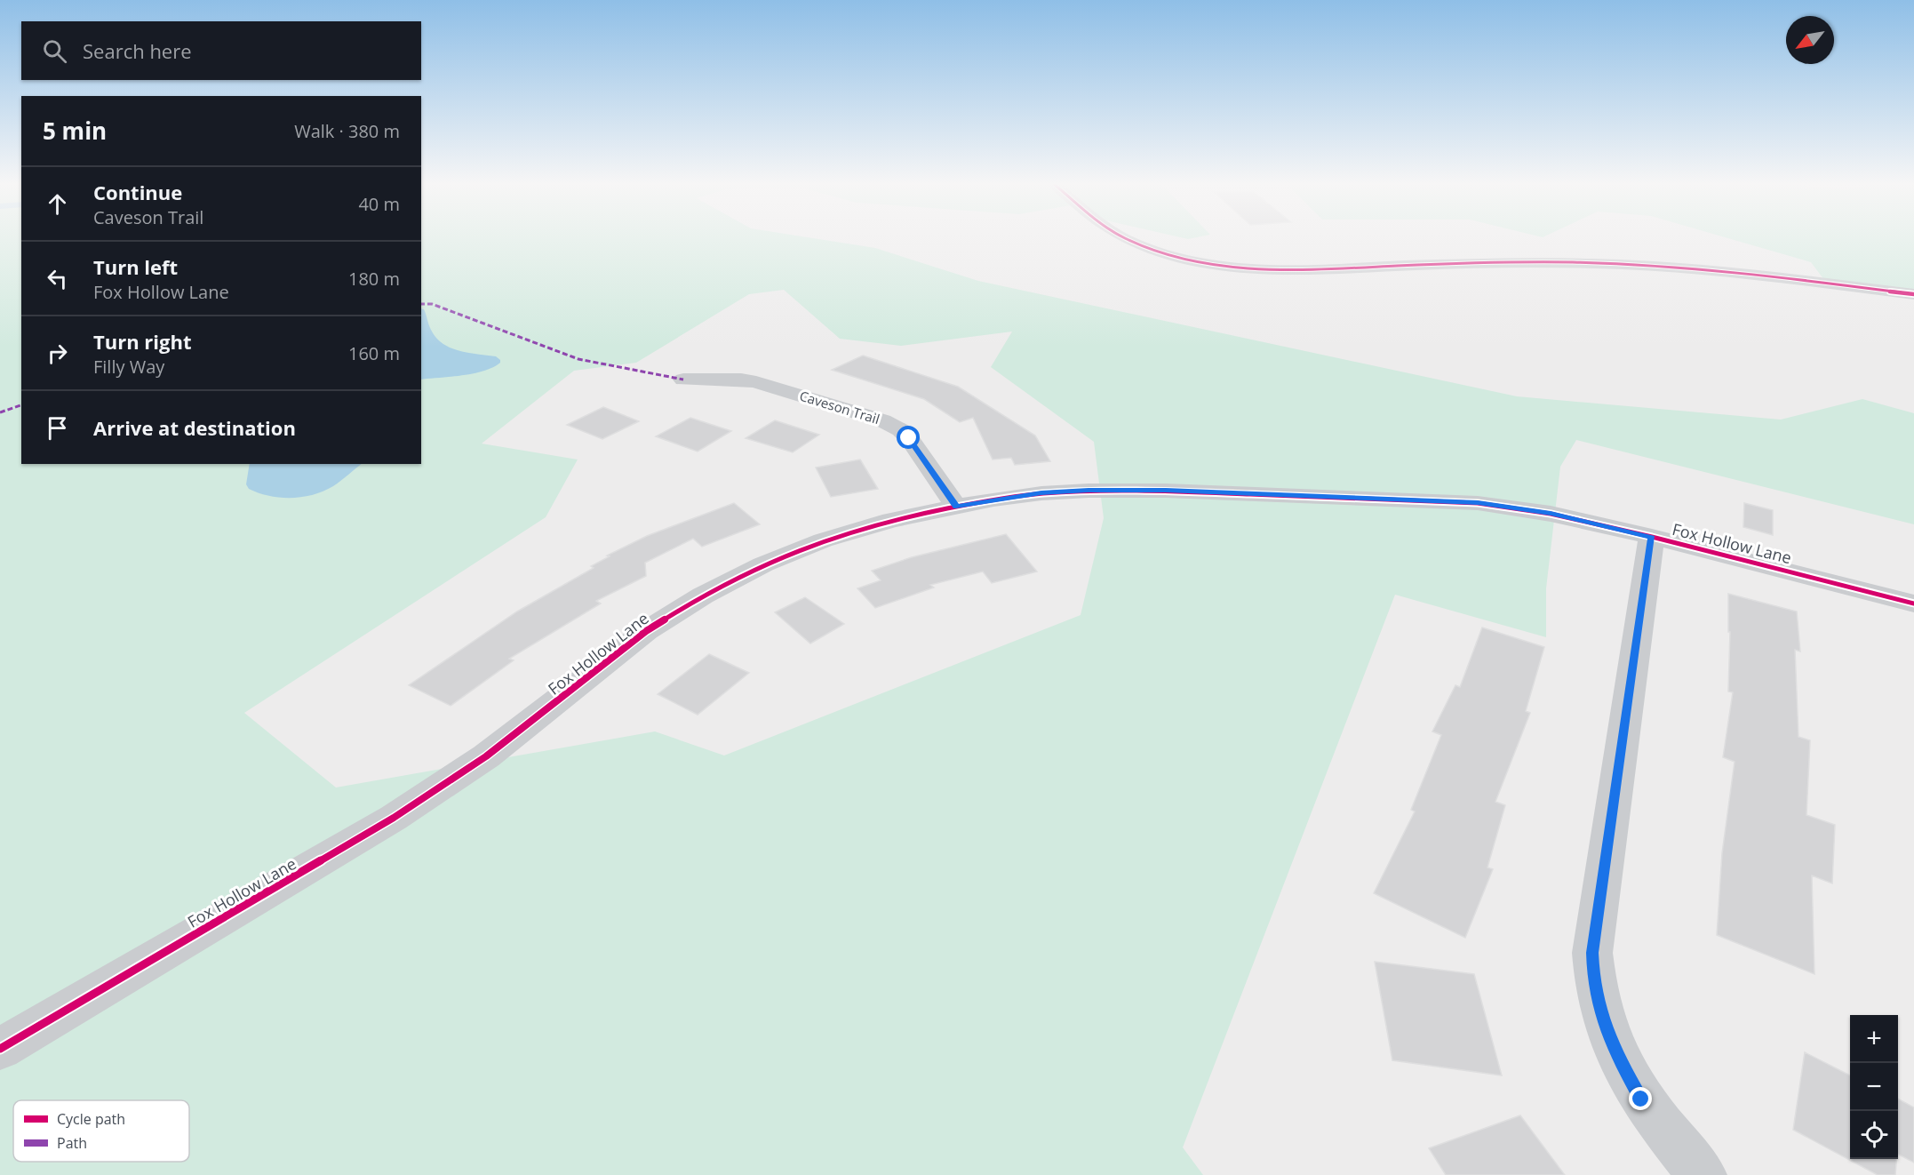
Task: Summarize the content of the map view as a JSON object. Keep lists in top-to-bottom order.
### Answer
{
  "streets": {
    "street": ["Caveson Trail", "Fox Hollow Lane"]
  },
  "crossings": [
    ["Caveson Trail", "Fox Hollow Lane"]
  ],
  "legend": ["Cycle path", "Path"],
  "north": "bottom left",
  "page": {
    "search": "Search here",
    "heading": ["5 min", "Walk · 380 m"],
    "list": [
      ["Continue", "Caveson Trail", "40 m"],
      ["Turn left", "Fox Hollow Lane", "180 m"],
      ["Turn right", "Filly Way", "160 m"],
      "Arrive at destination"
    ],
    "map_buttons": ["+", "−"]
  }
}
